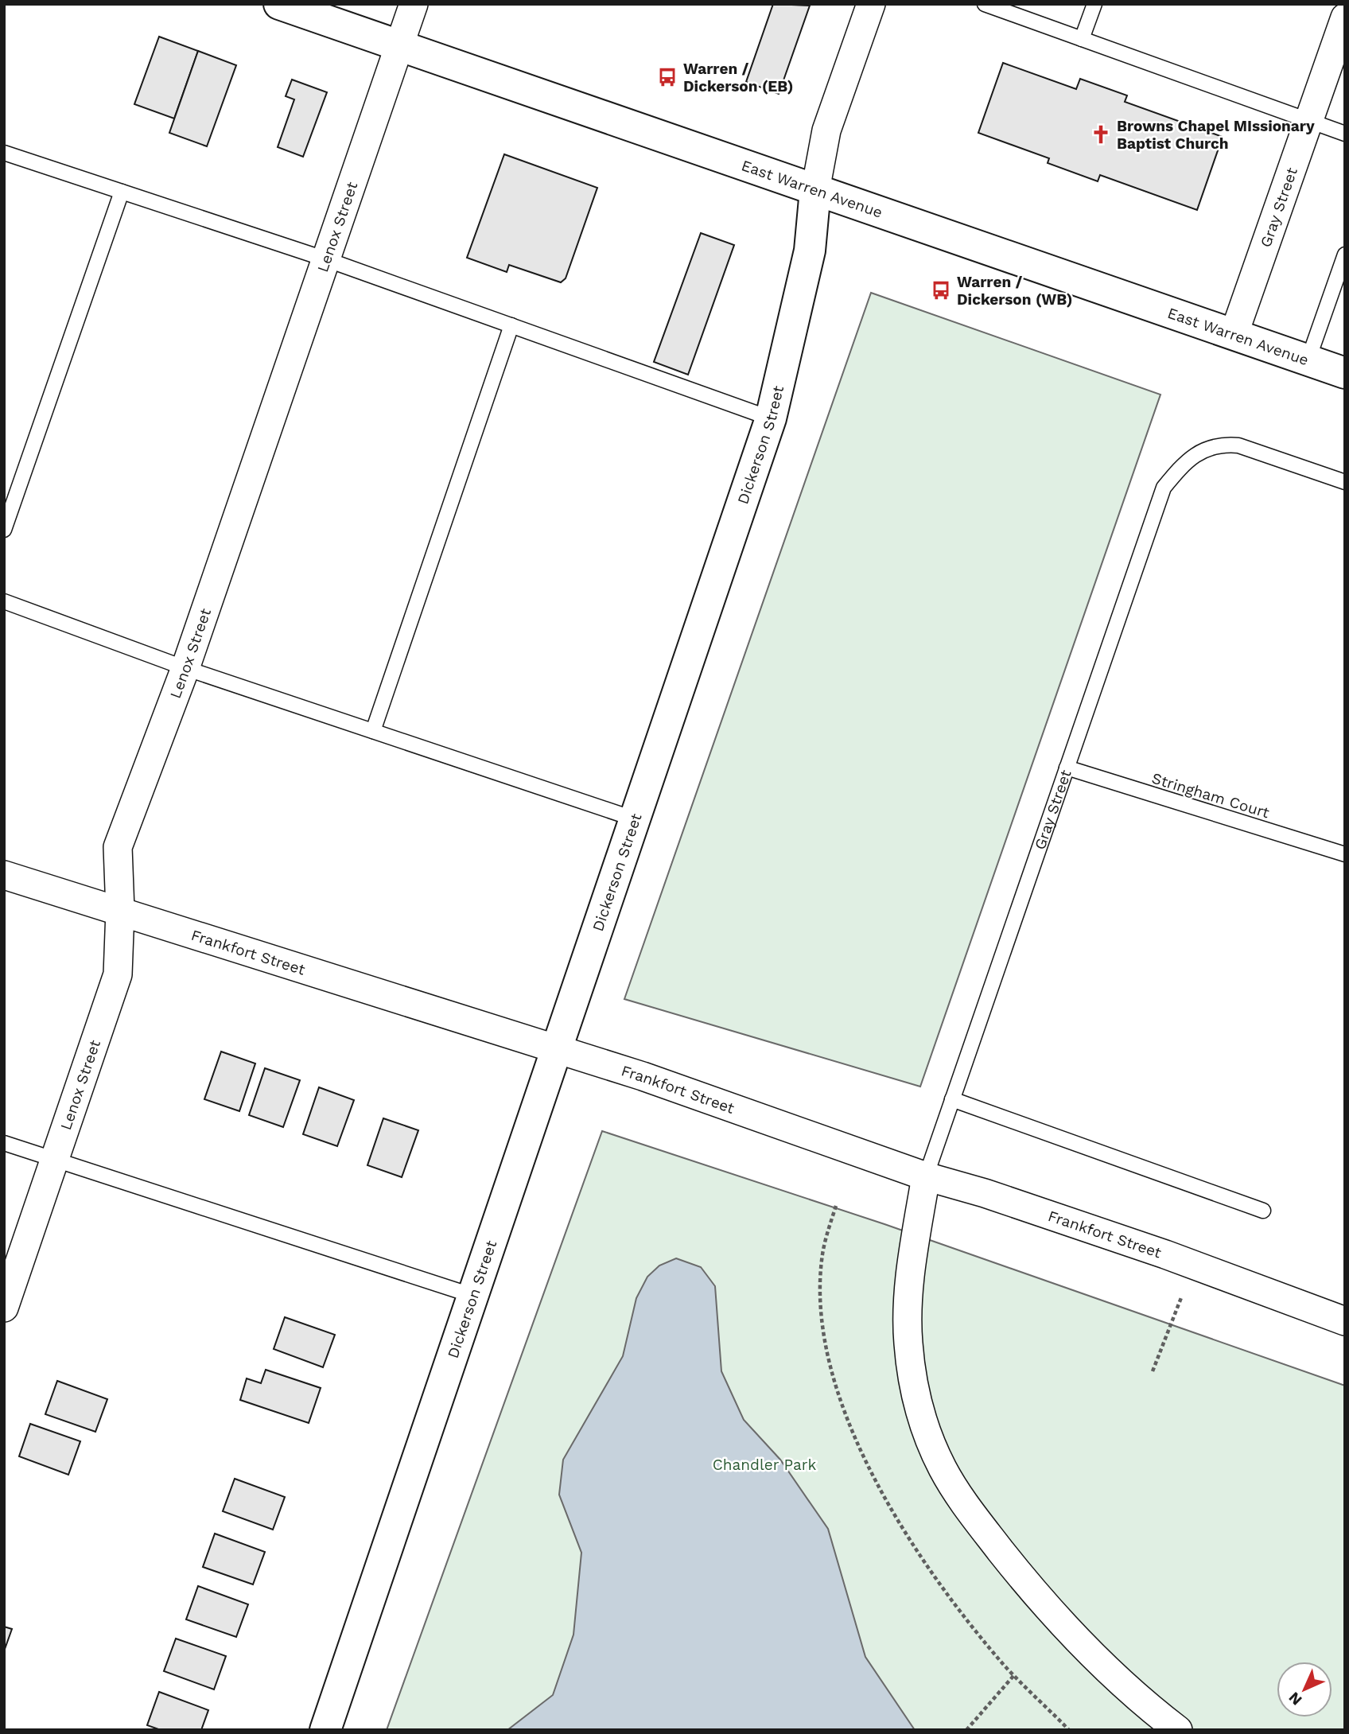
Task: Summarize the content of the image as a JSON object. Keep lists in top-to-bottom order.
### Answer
{
  "streets": {
    "street": [
      "East Warren Avenue",
      "Gray Street",
      "Lenox Street",
      "Dickerson Street",
      "Frankfort Street"
    ],
    "lane": ["Stringham Court"]
  },
  "crossings": [
    ["East Warren Avenue", "Gray Street"],
    ["East Warren Avenue", "Lenox Street"],
    ["East Warren Avenue", "Dickerson Street"],
    ["Gray Street", "Stringham Court"],
    ["Gray Street", "Frankfort Street"],
    ["Lenox Street", "Frankfort Street"],
    ["Dickerson Street", "Frankfort Street"]
  ],
  "parks": ["Chandler Park"],
  "places": {
    "bus stop": ["Warren / Dickerson (EB)", "Warren / Dickerson (WB)"],
    "church": ["Browns Chapel MIssionary Baptist Church"]
  },
  "north": "bottom left"
}
